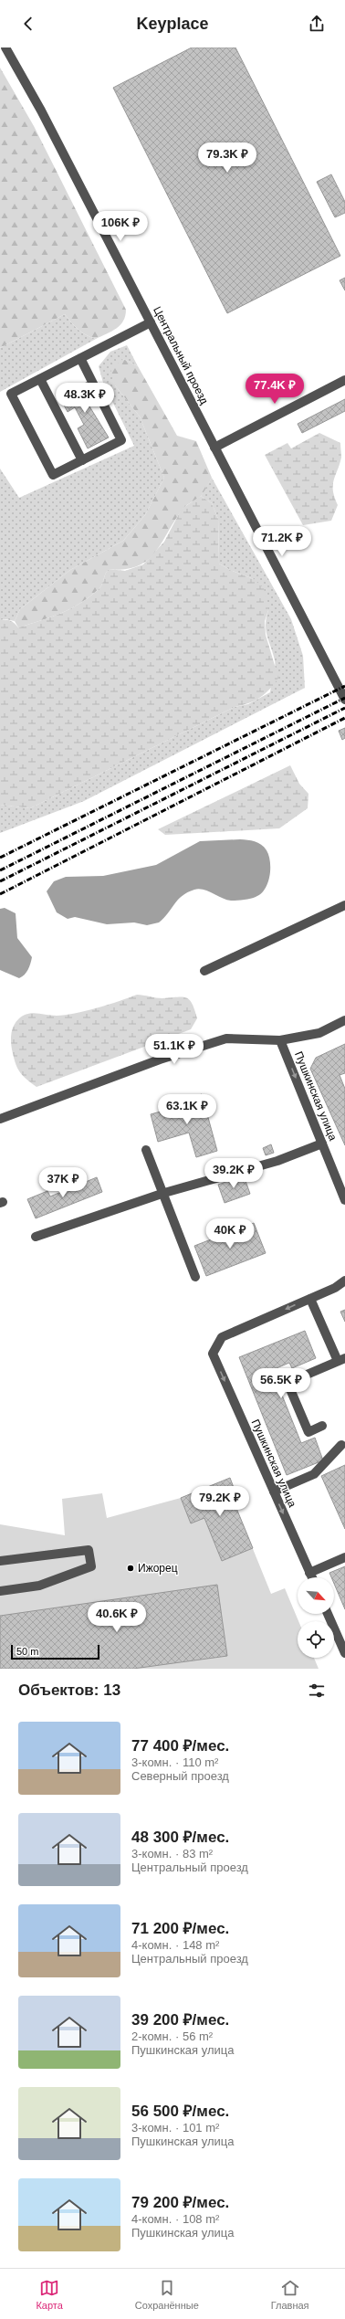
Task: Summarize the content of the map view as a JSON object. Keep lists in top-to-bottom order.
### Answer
{
  "streets": {
    "street": ["Центральный проезд", "Пушкинская улица"]
  },
  "one_way": ["Пушкинская улица"],
  "places": ["Ижорец"],
  "scale_bar": "50 m",
  "north": "bottom right",
  "page": {
    "header": "Keyplace",
    "price": [
      "79.3K ₽",
      "106K ₽",
      "77.4K ₽",
      "48.3K ₽",
      "71.2K ₽",
      "51.1K ₽",
      "63.1K ₽",
      "39.2K ₽",
      "37K ₽",
      "40K ₽",
      "56.5K ₽",
      "79.2K ₽",
      "40.6K ₽"
    ],
    "scale": "50 m",
    "heading": "Объектов: 13",
    "list": [
      {
        "name": "77 400 ₽/мес.",
        "note": "3-комн. · 110 m² · Северный проезд"
      },
      {
        "name": "48 300 ₽/мес.",
        "note": "3-комн. · 83 m² · Центральный проезд"
      },
      {
        "name": "71 200 ₽/мес.",
        "note": "4-комн. · 148 m² · Центральный проезд"
      },
      {
        "name": "39 200 ₽/мес.",
        "note": "2-комн. · 56 m² · Пушкинская улица"
      },
      {
        "name": "56 500 ₽/мес.",
        "note": "3-комн. · 101 m² · Пушкинская улица"
      },
      {
        "name": "79 200 ₽/мес.",
        "note": "4-комн. · 108 m² · Пушкинская улица"
      }
    ],
    "tabs": ["Карта", "Сохранённые", "Главная"]
  }
}
